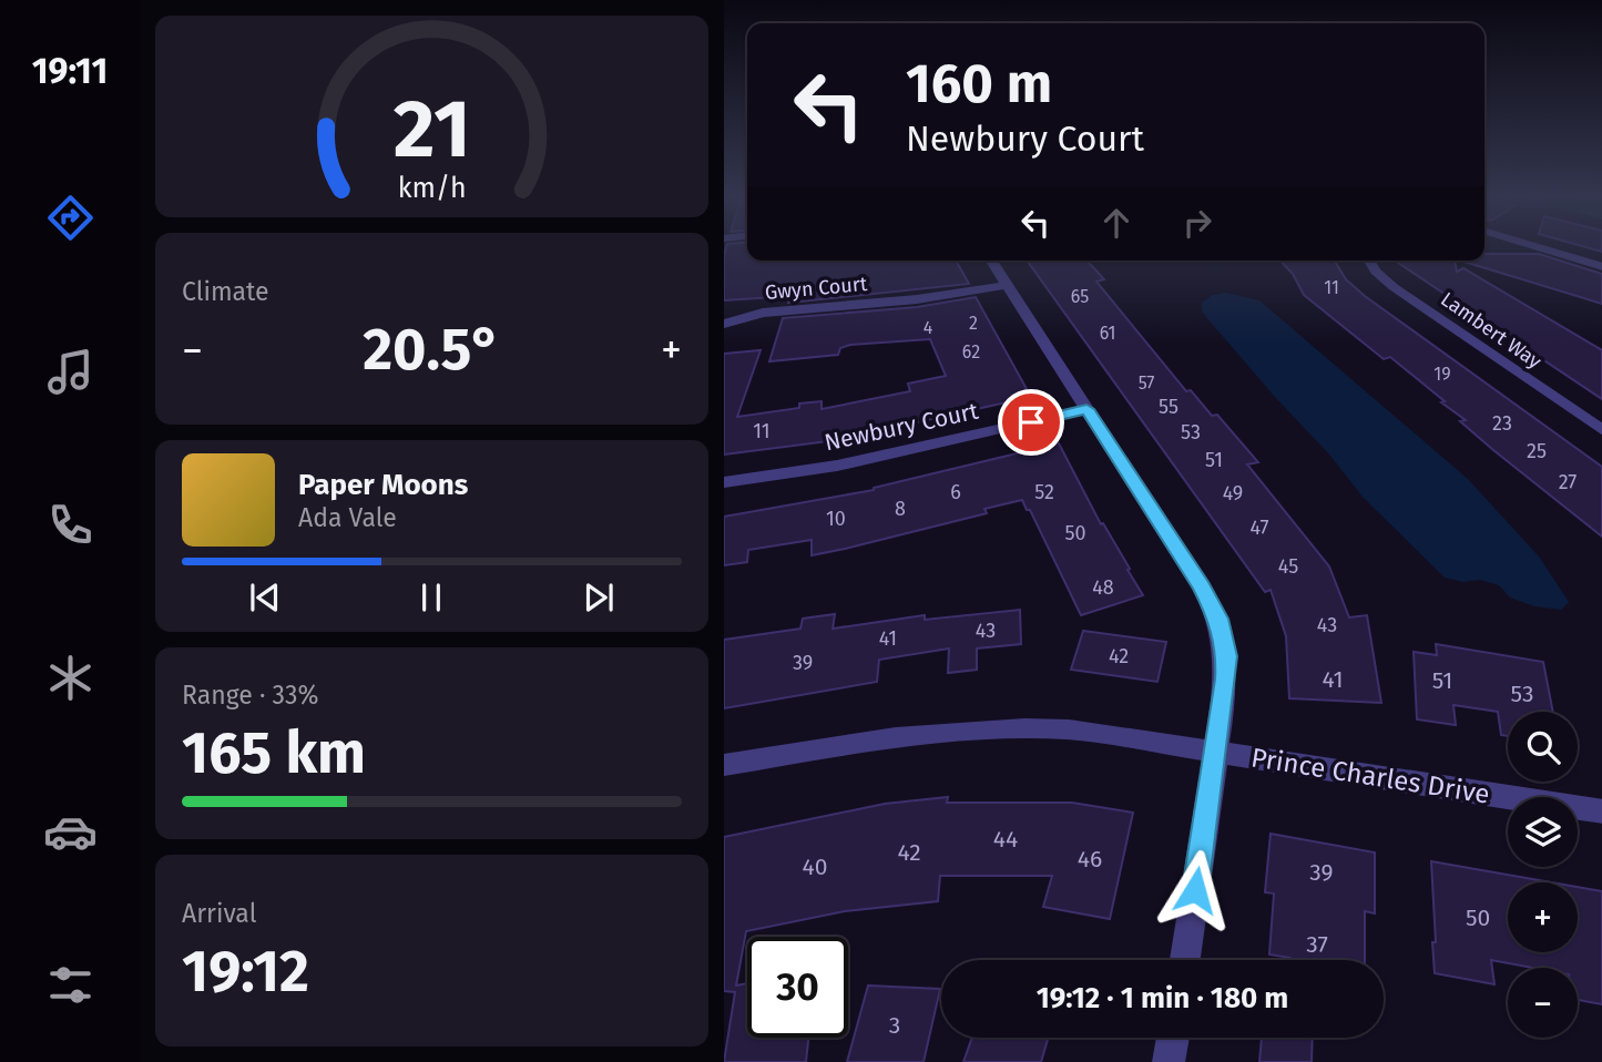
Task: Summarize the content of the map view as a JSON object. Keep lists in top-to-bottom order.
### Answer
{
  "streets": {
    "street": [
      "Gwyn Court",
      "Lambert Way",
      "Newbury Court",
      "Prince Charles Drive"
    ]
  },
  "house_numbers": [
    "11",
    "65",
    "2",
    "4",
    "61",
    "62",
    "19",
    "57",
    "55",
    "23",
    "11",
    "53",
    "25",
    "51",
    "27",
    "6",
    "52",
    "49",
    "8",
    "10",
    "47",
    "50",
    "45",
    "48",
    "43",
    "43",
    "41",
    "42",
    "39",
    "41",
    "51",
    "53",
    "44",
    "42",
    "46",
    "40",
    "39",
    "50",
    "37",
    "3"
  ],
  "page": {
    "tabs": "19:11",
    "turn": ["160 m", "Newbury Court"],
    "tile": [
      "Climate",
      ["Range · 33%", "165 km"],
      ["Arrival", "19:12"]
    ],
    "heat": ["−", "20.5°", "+"],
    "song": ["Paper Moons", "Ada Vale"],
    "map_buttons": ["+", "−"],
    "limit": "30",
    "trip": "19:12 · 1 min · 180 m",
    "gauge": ["21", "km/h"]
  }
}
